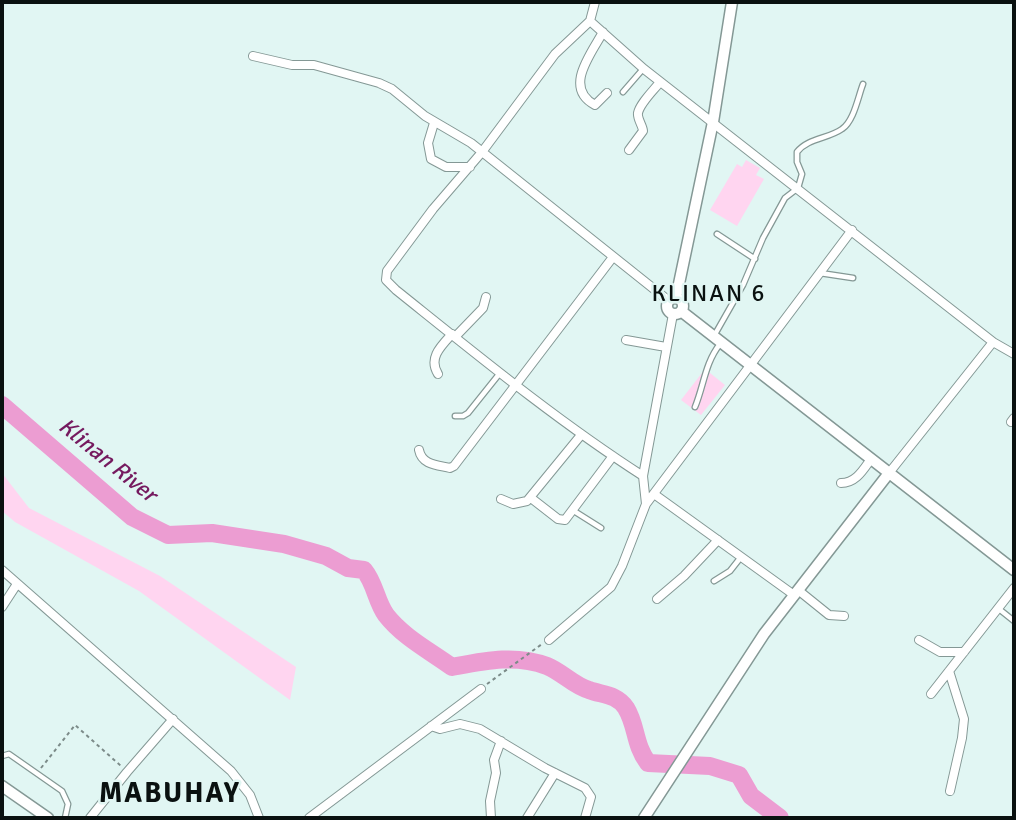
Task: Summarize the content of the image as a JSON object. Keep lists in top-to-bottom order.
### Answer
{
  "districts": ["KLINAN 6", "MABUHAY"],
  "water": ["Klinan River"]
}
